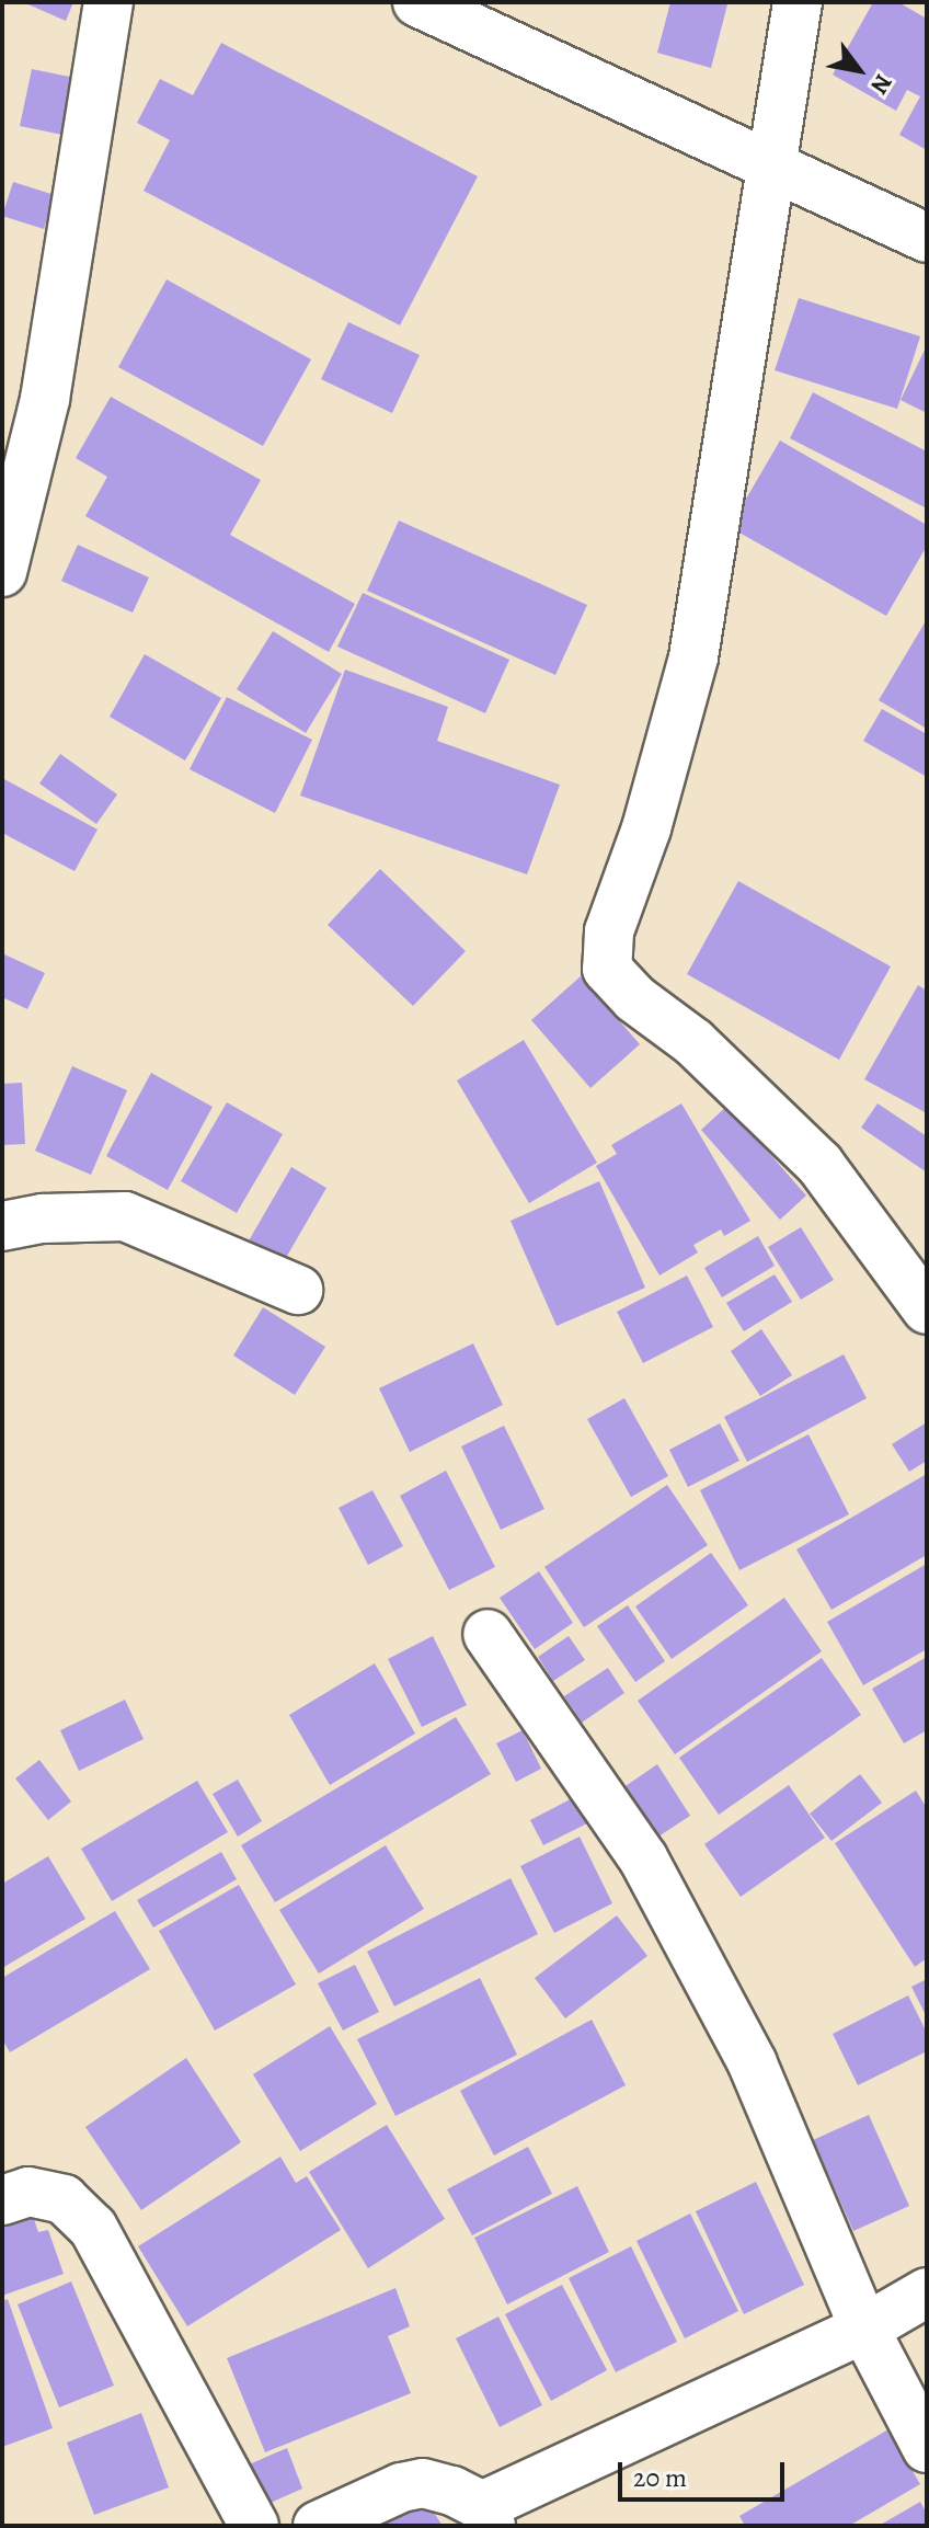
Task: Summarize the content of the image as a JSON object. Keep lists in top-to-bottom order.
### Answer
{
  "scale_bar": "20 m",
  "north": "bottom right"
}
